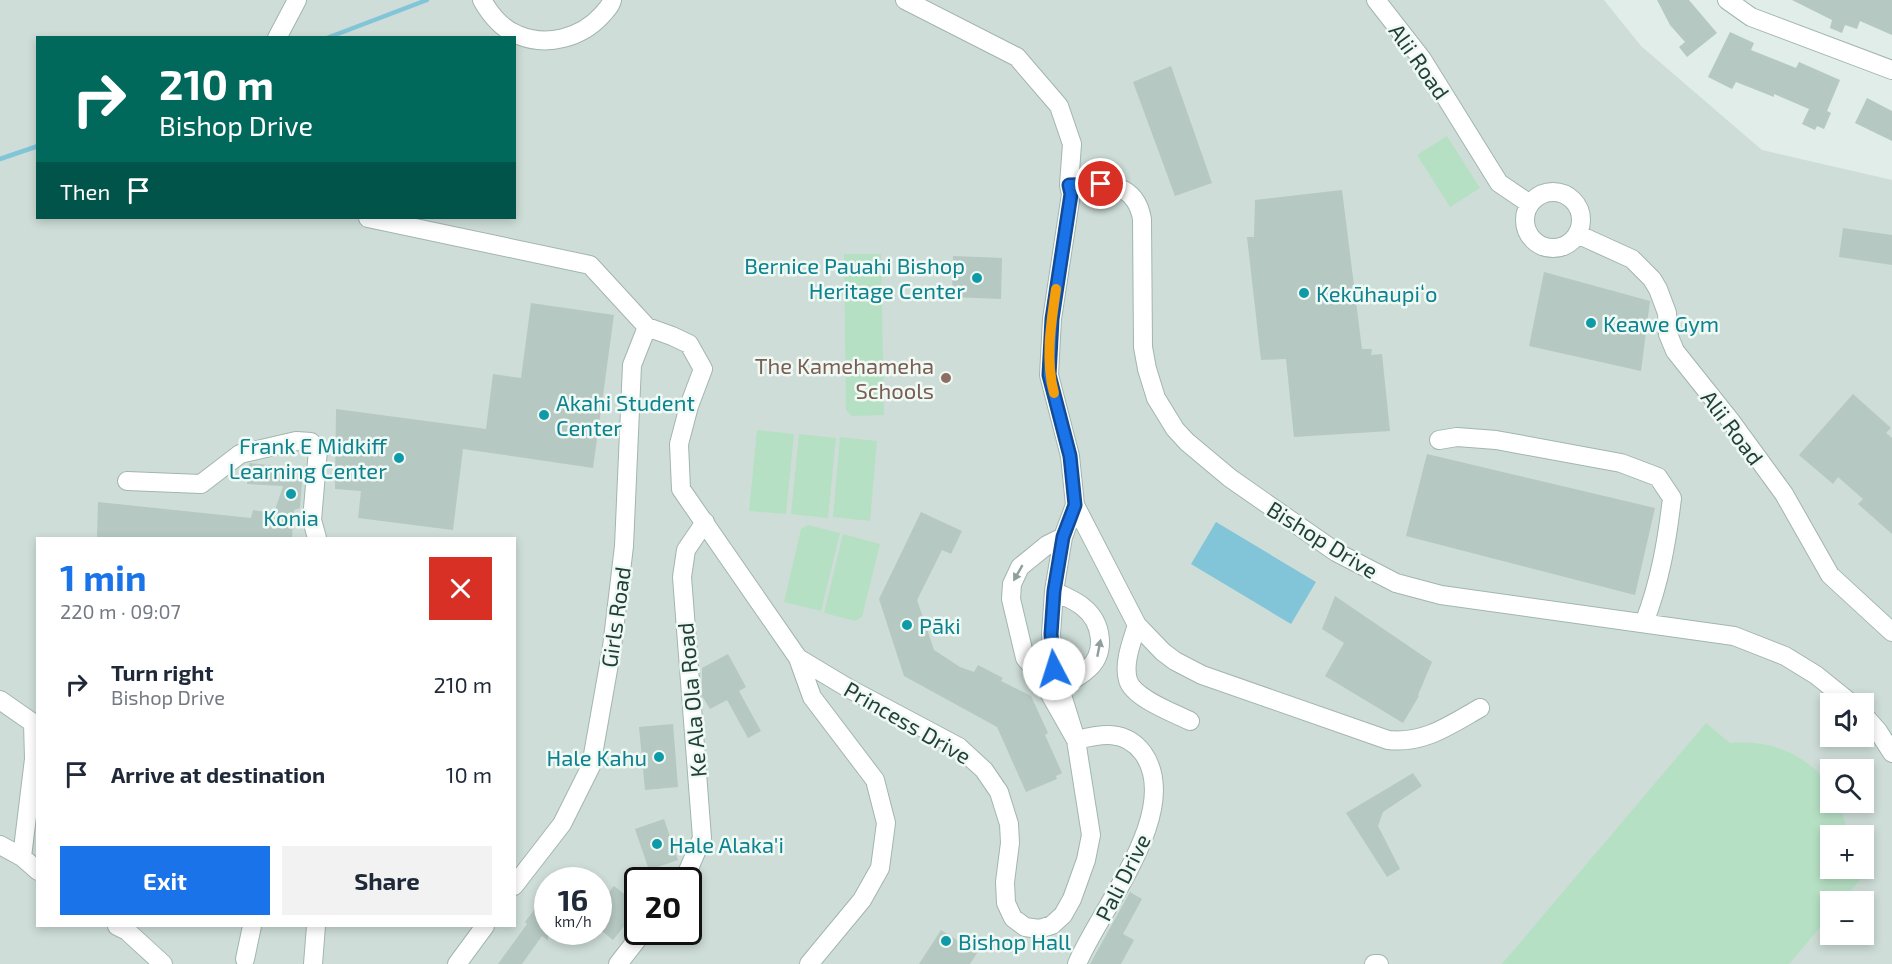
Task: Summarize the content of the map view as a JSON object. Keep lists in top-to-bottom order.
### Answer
{
  "streets": {
    "street": [
      "Alii Road",
      "Bishop Drive",
      "Girls Road",
      "Ke Ala Ola Road",
      "Princess Drive",
      "Pali Drive"
    ]
  },
  "crossings": [
    ["Bishop Drive", "Princess Drive"],
    ["Girls Road", "Princess Drive"],
    ["Ke Ala Ola Road", "Princess Drive"],
    ["Princess Drive", "Pali Drive"]
  ],
  "places": [
    "Bernice Pauahi Bishop Heritage Center",
    "Kekūhaupiʻo",
    "Keawe Gym",
    "The Kamehameha Schools",
    "Akahi Student Center",
    "Frank E Midkiff Learning Center",
    "Konia",
    "Pāki",
    "Hale Kahu",
    "Hale Alaka'i",
    "Bishop Hall"
  ],
  "page": {
    "turn": ["210 m", "Bishop Drive"],
    "then": "Then",
    "heading": ["1 min", "220 m · 09:07"],
    "list": [
      {
        "name": "Turn right",
        "note": "Bishop Drive",
        "value": "210 m"
      },
      {
        "name": "Arrive at destination",
        "value": "10 m"
      }
    ],
    "map_buttons": ["+", "−"],
    "buttons": ["Exit", "Share"],
    "speed": "16 km/h",
    "limit": "20"
  }
}
